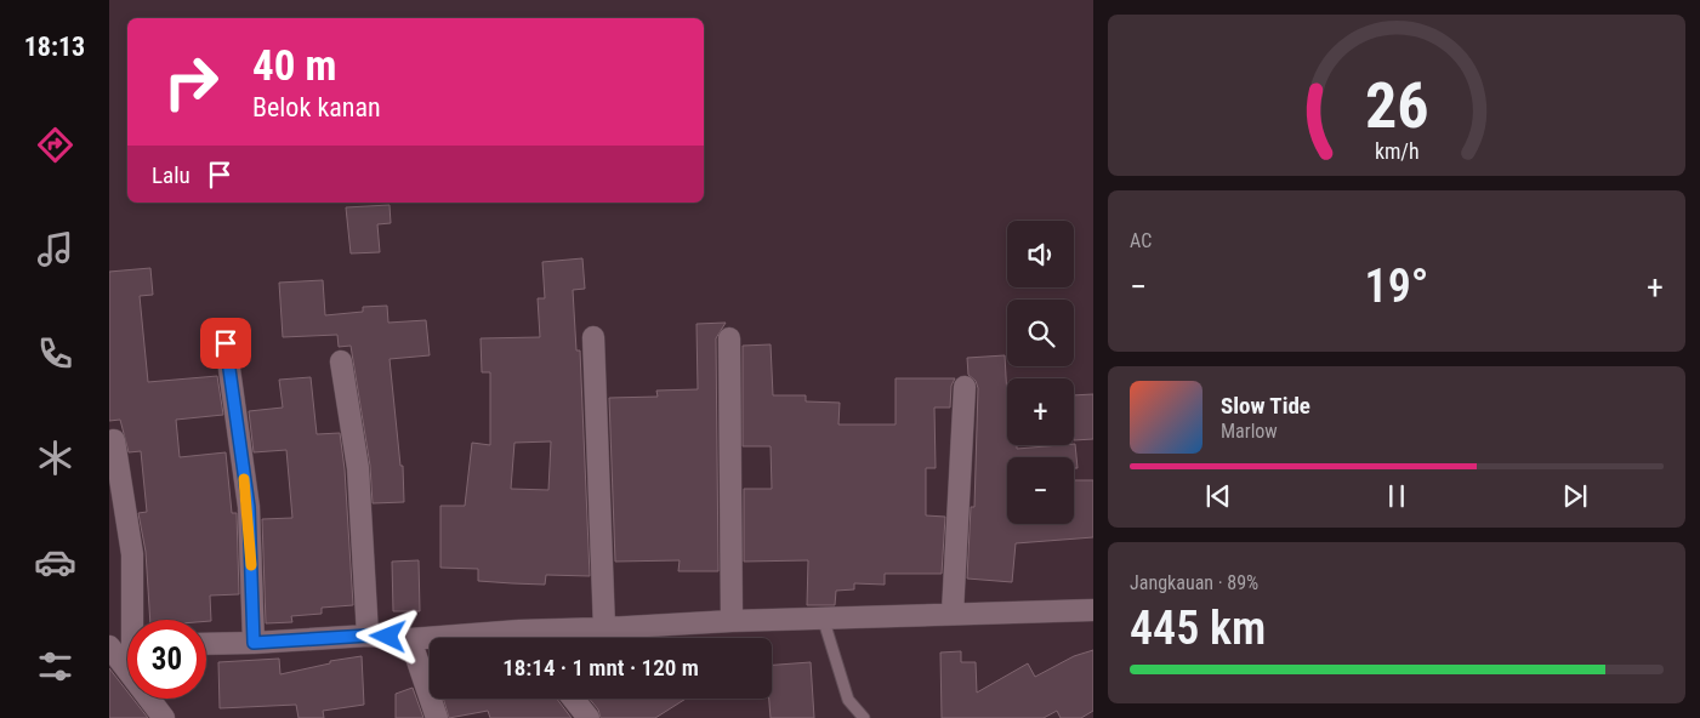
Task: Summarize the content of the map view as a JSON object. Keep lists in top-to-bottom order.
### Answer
{
  "page": {
    "tabs": "18:13",
    "turn": ["40 m", "Belok kanan"],
    "then": "Lalu",
    "tile": [
      "AC",
      ["Jangkauan · 89%", "445 km"]
    ],
    "map_buttons": ["+", "−"],
    "heat": ["−", "19°", "+"],
    "song": ["Slow Tide", "Marlow"],
    "limit": "30",
    "trip": "18:14 · 1 mnt · 120 m",
    "gauge": ["26", "km/h"]
  }
}
